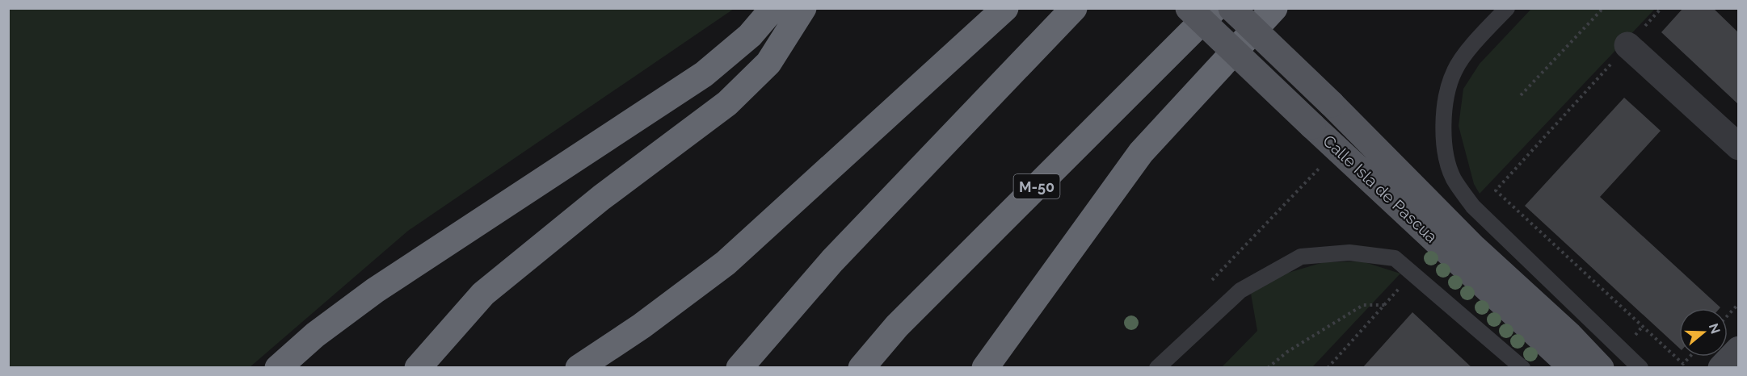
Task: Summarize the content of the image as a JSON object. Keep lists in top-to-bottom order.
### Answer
{
  "streets": {
    "highway": ["M-50"],
    "main road": ["Calle Isla de Pascua"]
  },
  "north": "right"
}
